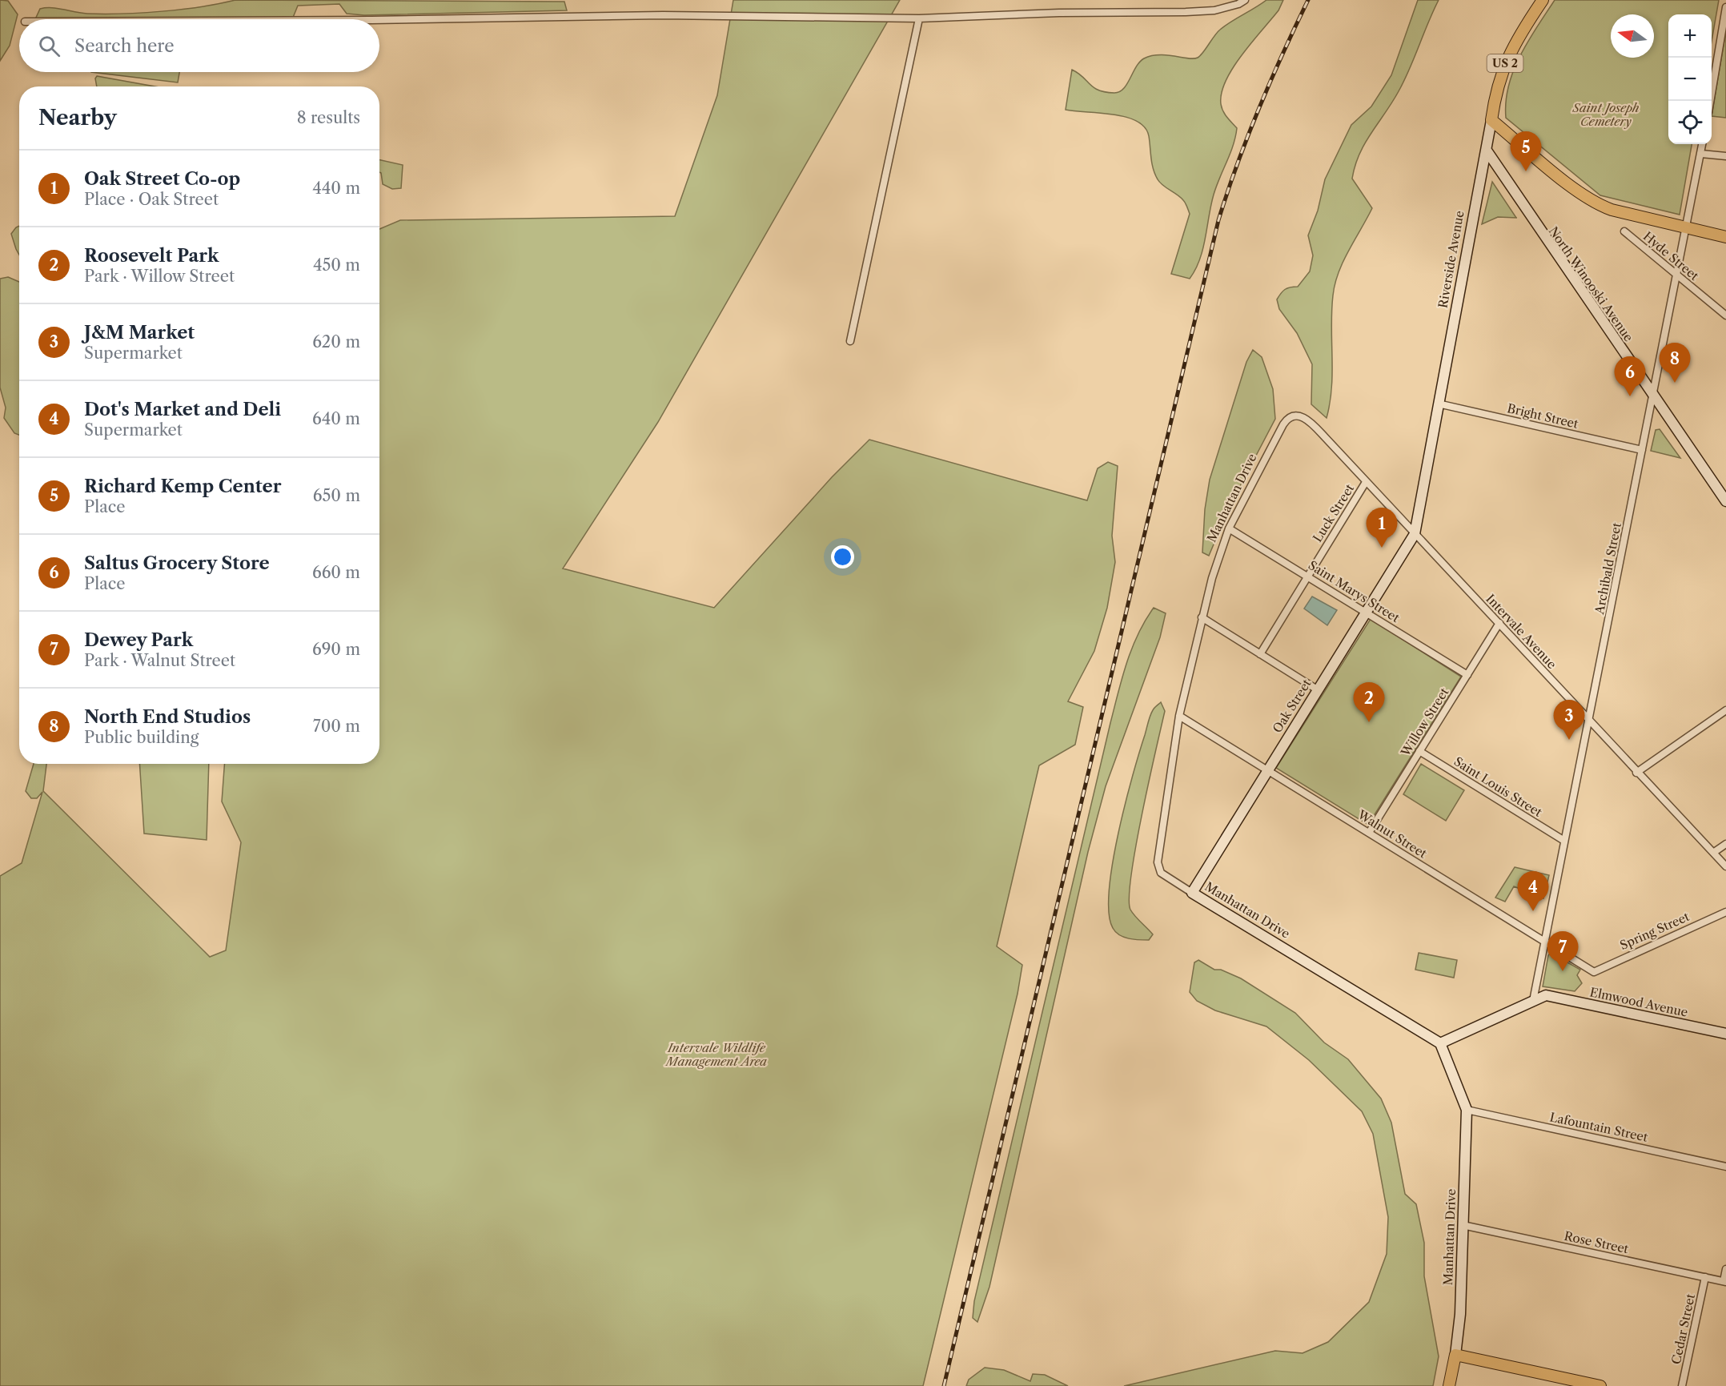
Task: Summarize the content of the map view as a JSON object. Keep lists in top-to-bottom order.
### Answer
{
  "streets": {
    "main road": ["US 2", "Riverside Avenue", "Manhattan Drive"],
    "street": [
      "Hyde Street",
      "North Winooski Avenue",
      "Bright Street",
      "Luck Street",
      "Archibald Street",
      "Saint Marys Street",
      "Intervale Avenue",
      "Oak Street",
      "Willow Street",
      "Saint Louis Street",
      "Walnut Street",
      "Spring Street",
      "Elmwood Avenue",
      "Lafountain Street",
      "Rose Street",
      "Cedar Street"
    ]
  },
  "crossings": [
    ["Hyde Street", "Archibald Street"],
    ["Riverside Avenue", "North Winooski Avenue"],
    ["Riverside Avenue", "Bright Street"],
    ["Riverside Avenue", "Intervale Avenue"],
    ["Riverside Avenue", "Oak Street"],
    ["North Winooski Avenue", "Archibald Street"],
    ["Bright Street", "Archibald Street"],
    ["Manhattan Drive", "Saint Marys Street"],
    ["Manhattan Drive", "Intervale Avenue"],
    ["Manhattan Drive", "Oak Street"],
    ["Manhattan Drive", "Walnut Street"],
    ["Manhattan Drive", "Lafountain Street"],
    ["Manhattan Drive", "Rose Street"],
    ["Luck Street", "Saint Marys Street"],
    ["Luck Street", "Intervale Avenue"],
    ["Archibald Street", "Intervale Avenue"],
    ["Archibald Street", "Saint Louis Street"],
    ["Archibald Street", "Walnut Street"],
    ["Archibald Street", "Elmwood Avenue"],
    ["Saint Marys Street", "Oak Street"],
    ["Saint Marys Street", "Willow Street"],
    ["Intervale Avenue", "Oak Street"],
    ["Intervale Avenue", "Willow Street"],
    ["Oak Street", "Walnut Street"],
    ["Willow Street", "Saint Louis Street"],
    ["Willow Street", "Walnut Street"],
    ["Walnut Street", "Spring Street"],
    ["Rose Street", "Cedar Street"]
  ],
  "parks": ["Saint Joseph Cemetery", "Intervale Wildlife Management Area"],
  "north": "left",
  "page": {
    "map_buttons": ["+", "−"],
    "search": "Search here",
    "heading": ["Nearby", "8 results"],
    "pins": [
      "5",
      "8",
      "6",
      "1",
      "2",
      "3",
      "4",
      "7"
    ],
    "list": [
      {
        "mark": "1",
        "name": "Oak Street Co-op",
        "note": "Place · Oak Street",
        "value": "440 m"
      },
      {
        "mark": "2",
        "name": "Roosevelt Park",
        "note": "Park · Willow Street",
        "value": "450 m"
      },
      {
        "mark": "3",
        "name": "J&M Market",
        "note": "Supermarket",
        "value": "620 m"
      },
      {
        "mark": "4",
        "name": "Dot's Market and Deli",
        "note": "Supermarket",
        "value": "640 m"
      },
      {
        "mark": "5",
        "name": "Richard Kemp Center",
        "note": "Place",
        "value": "650 m"
      },
      {
        "mark": "6",
        "name": "Saltus Grocery Store",
        "note": "Place",
        "value": "660 m"
      },
      {
        "mark": "7",
        "name": "Dewey Park",
        "note": "Park · Walnut Street",
        "value": "690 m"
      },
      {
        "mark": "8",
        "name": "North End Studios",
        "note": "Public building",
        "value": "700 m"
      }
    ]
  }
}
